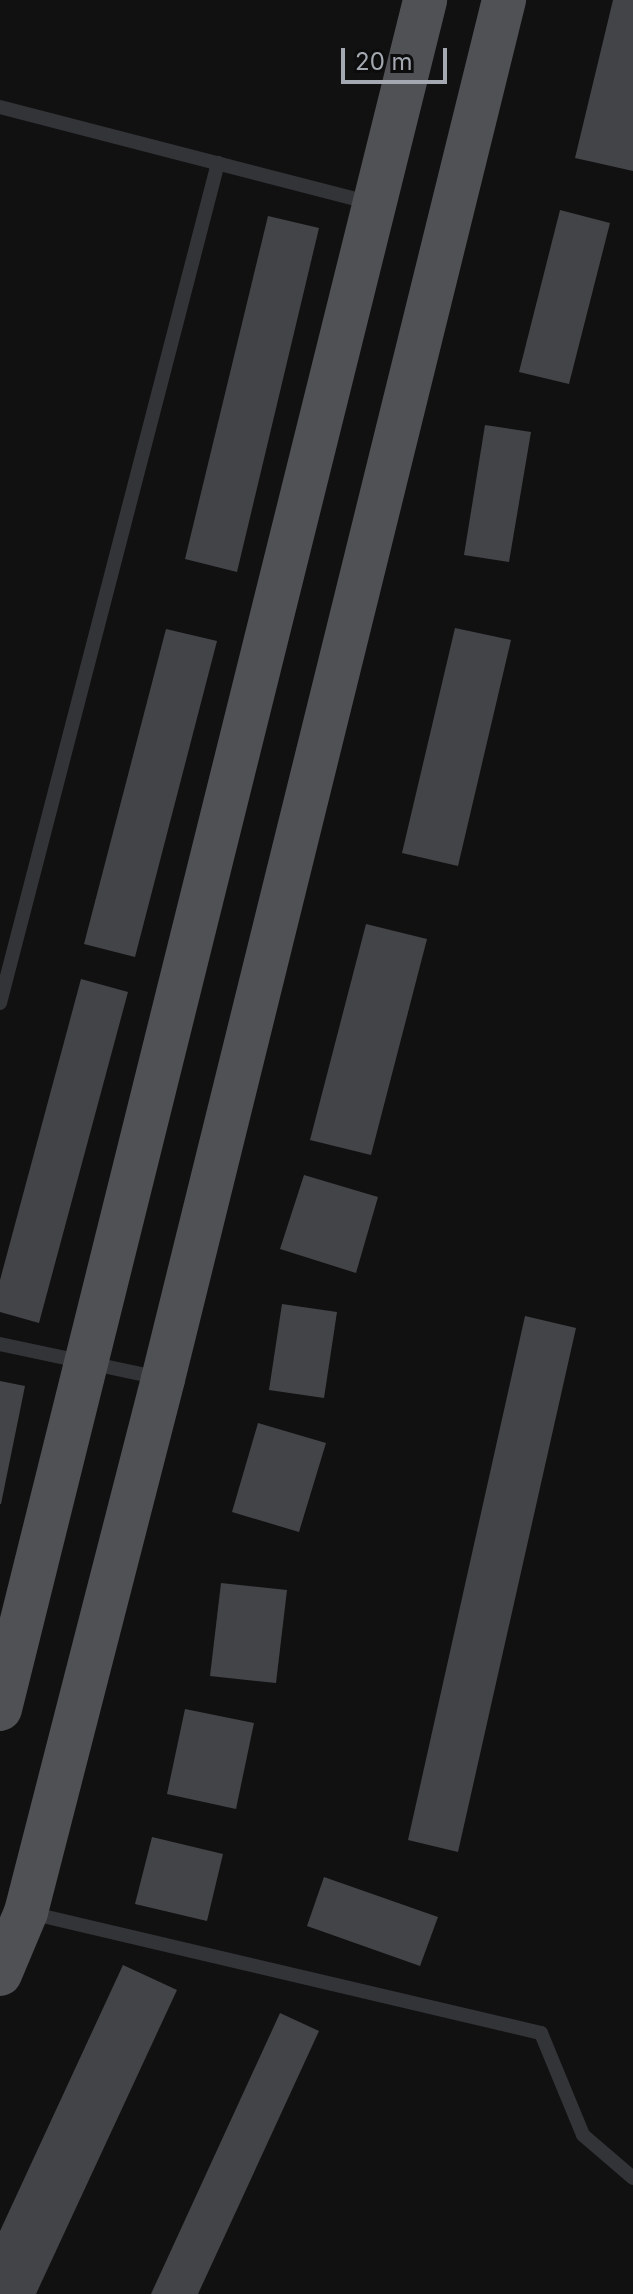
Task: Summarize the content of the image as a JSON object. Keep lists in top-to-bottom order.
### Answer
{
  "scale_bar": "20 m"
}
